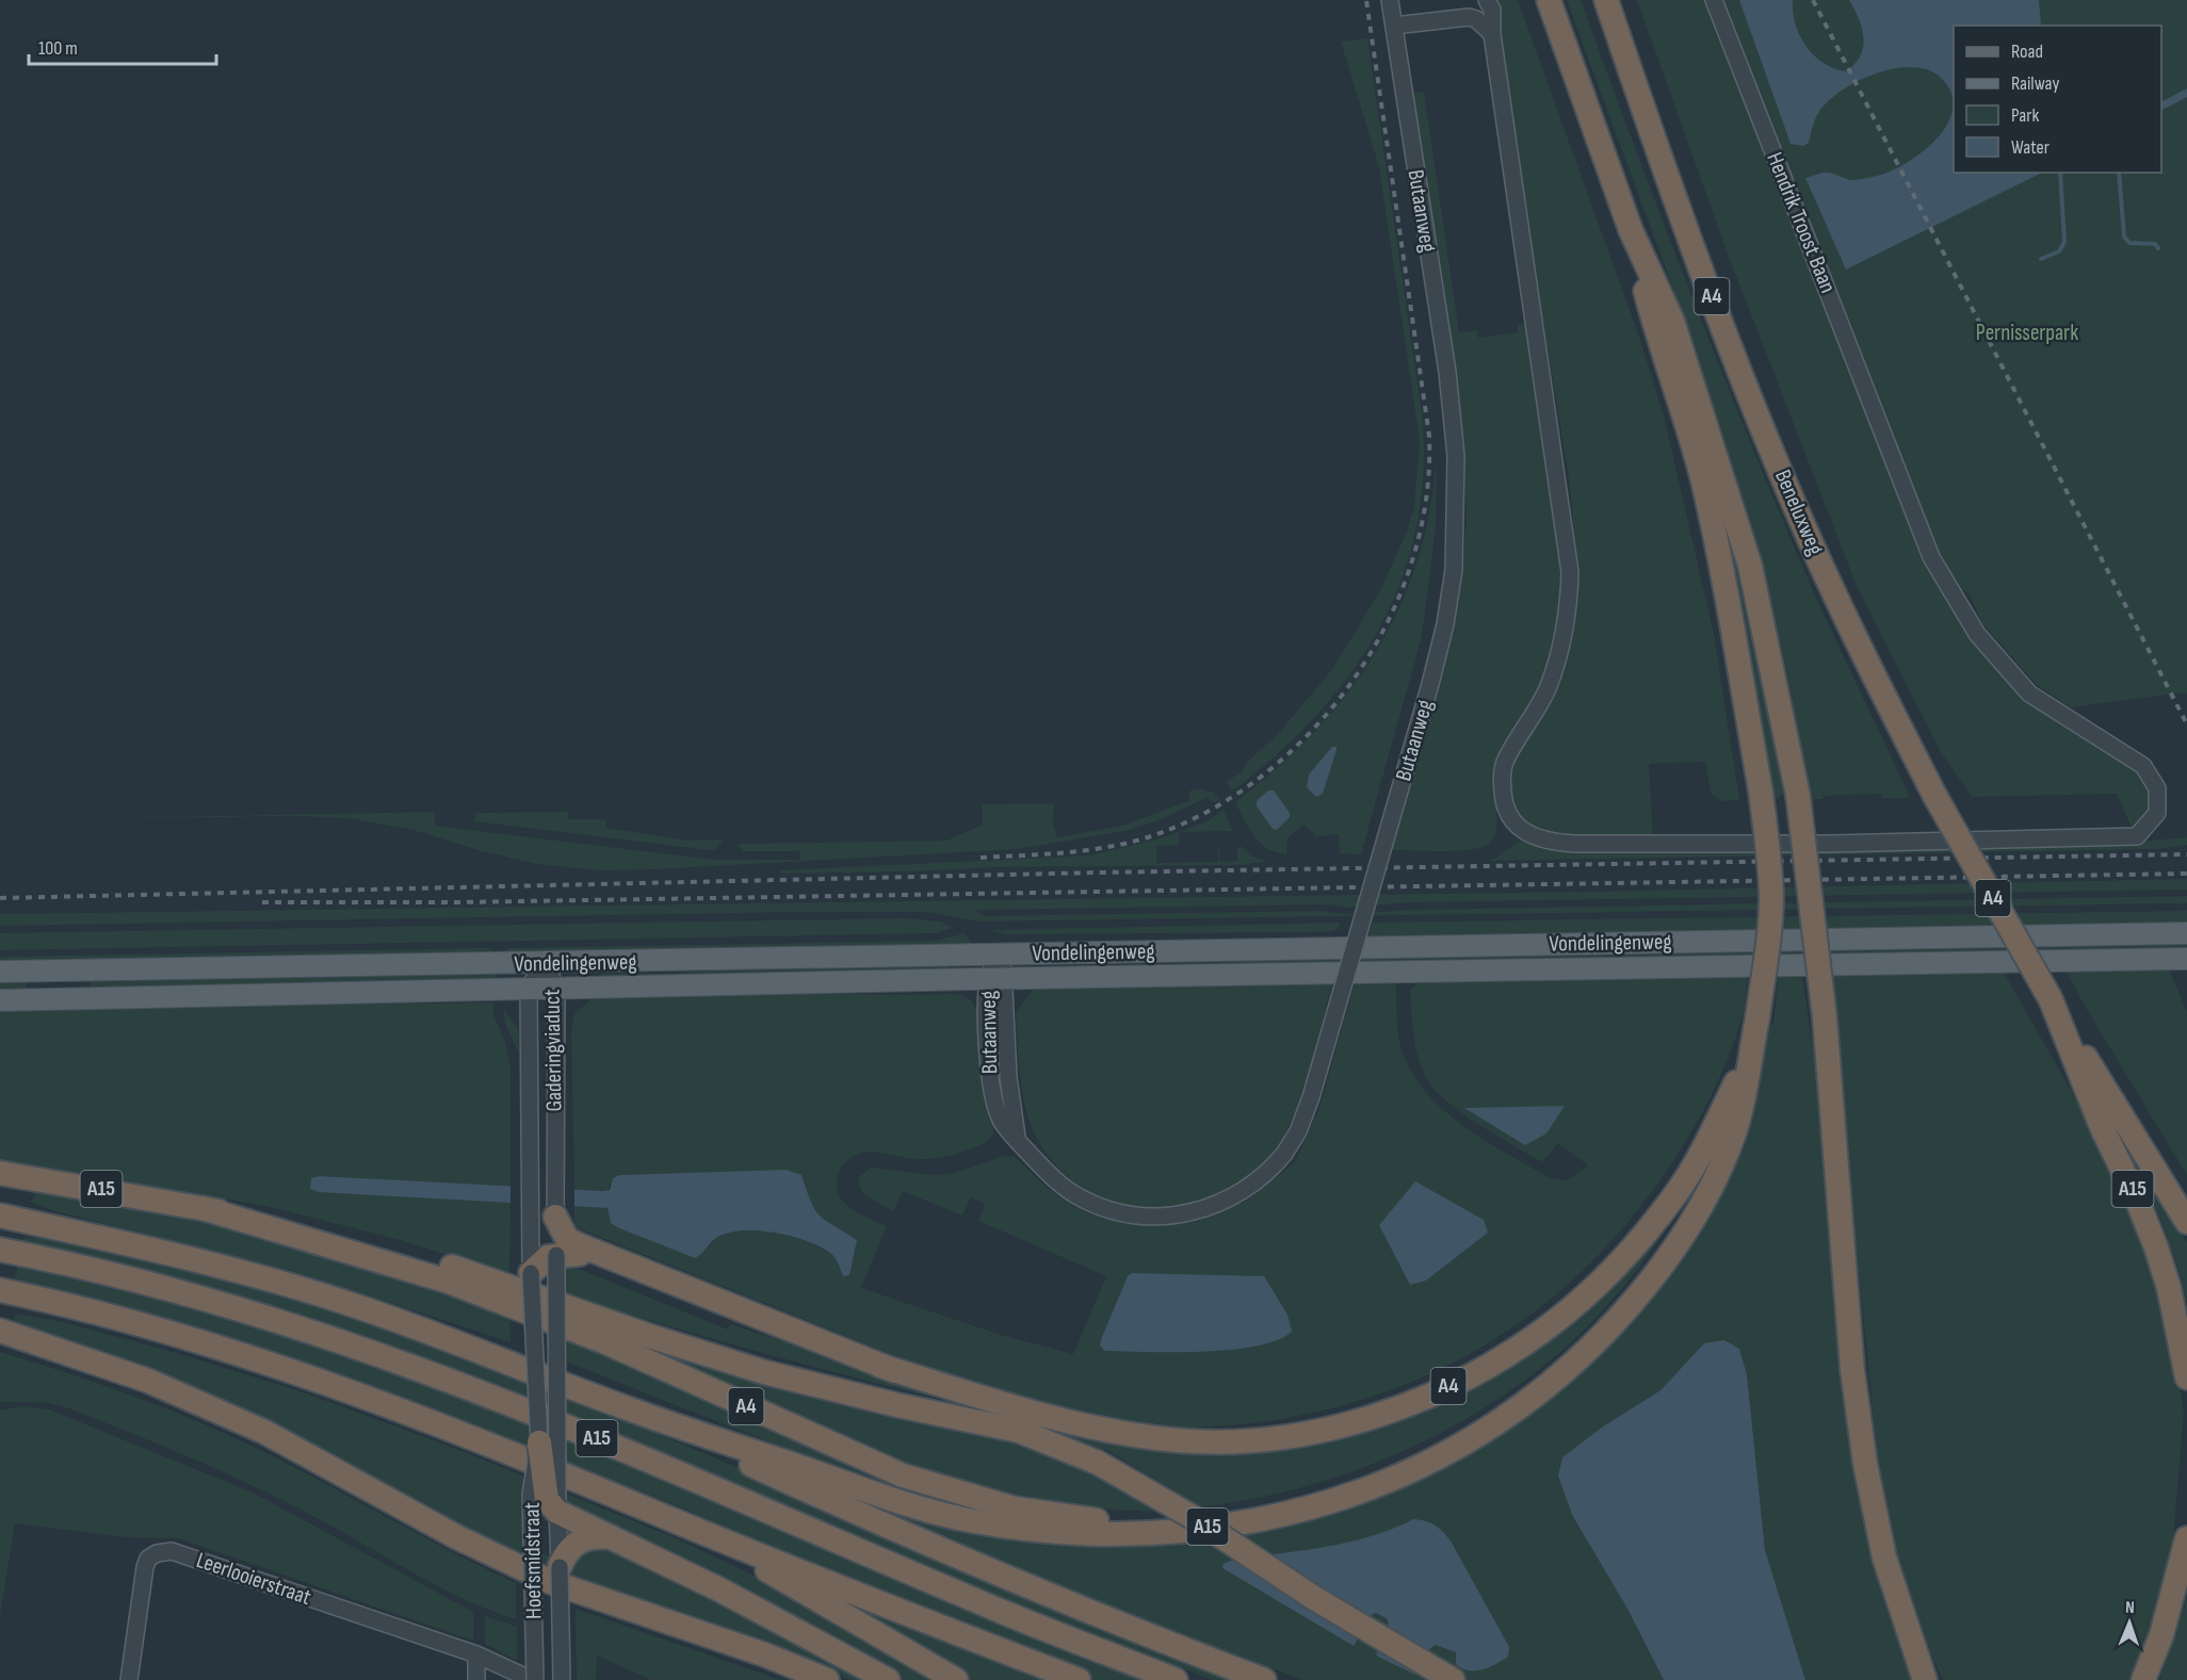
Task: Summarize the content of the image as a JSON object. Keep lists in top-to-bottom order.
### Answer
{
  "streets": {
    "highway": ["A4", "Beneluxweg", "A15"],
    "main road": ["Vondelingenweg"],
    "street": [
      "Butaanweg",
      "Hendrik Troost Baan",
      "Gaderingviaduct",
      "Hoefsmidstraat",
      "Leerlooierstraat"
    ]
  },
  "crossings": [
    ["Butaanweg", "Vondelingenweg"],
    ["A4", "Gaderingviaduct"],
    ["A4", "A15"],
    ["Beneluxweg", "A15"],
    ["Vondelingenweg", "Gaderingviaduct"],
    ["Gaderingviaduct", "Hoefsmidstraat"]
  ],
  "parks": ["Pernisserpark"],
  "legend": [
    "Road",
    "Railway",
    "Park",
    "Water"
  ],
  "scale_bar": "100 m",
  "north": "top"
}
